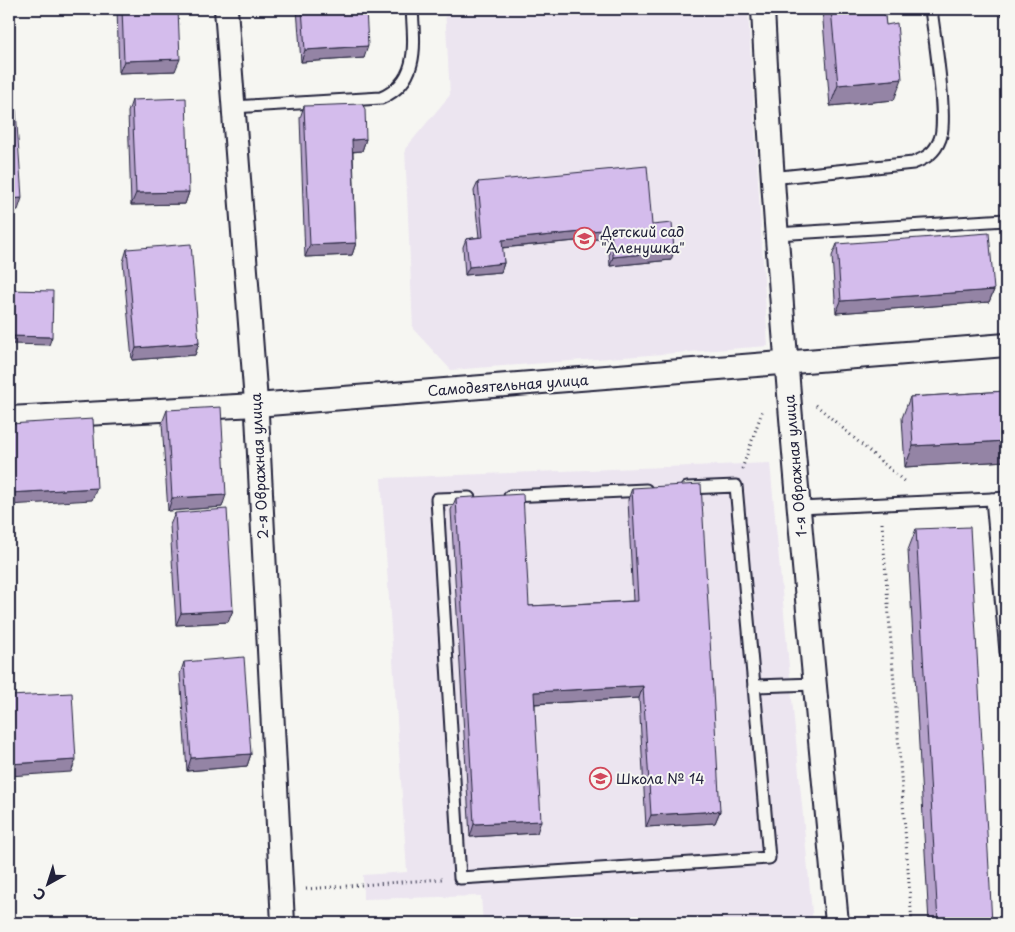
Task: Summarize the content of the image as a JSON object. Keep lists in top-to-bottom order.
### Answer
{
  "streets": {
    "street": ["Самодеятельная улица", "2-я Овражная улица", "1-я Овражная улица"]
  },
  "crossings": [
    ["Самодеятельная улица", "2-я Овражная улица"],
    ["Самодеятельная улица", "1-я Овражная улица"]
  ],
  "places": {
    "school or university": ["Детский сад \"Аленушка\"", "Школа № 14"]
  },
  "north": "bottom left"
}
